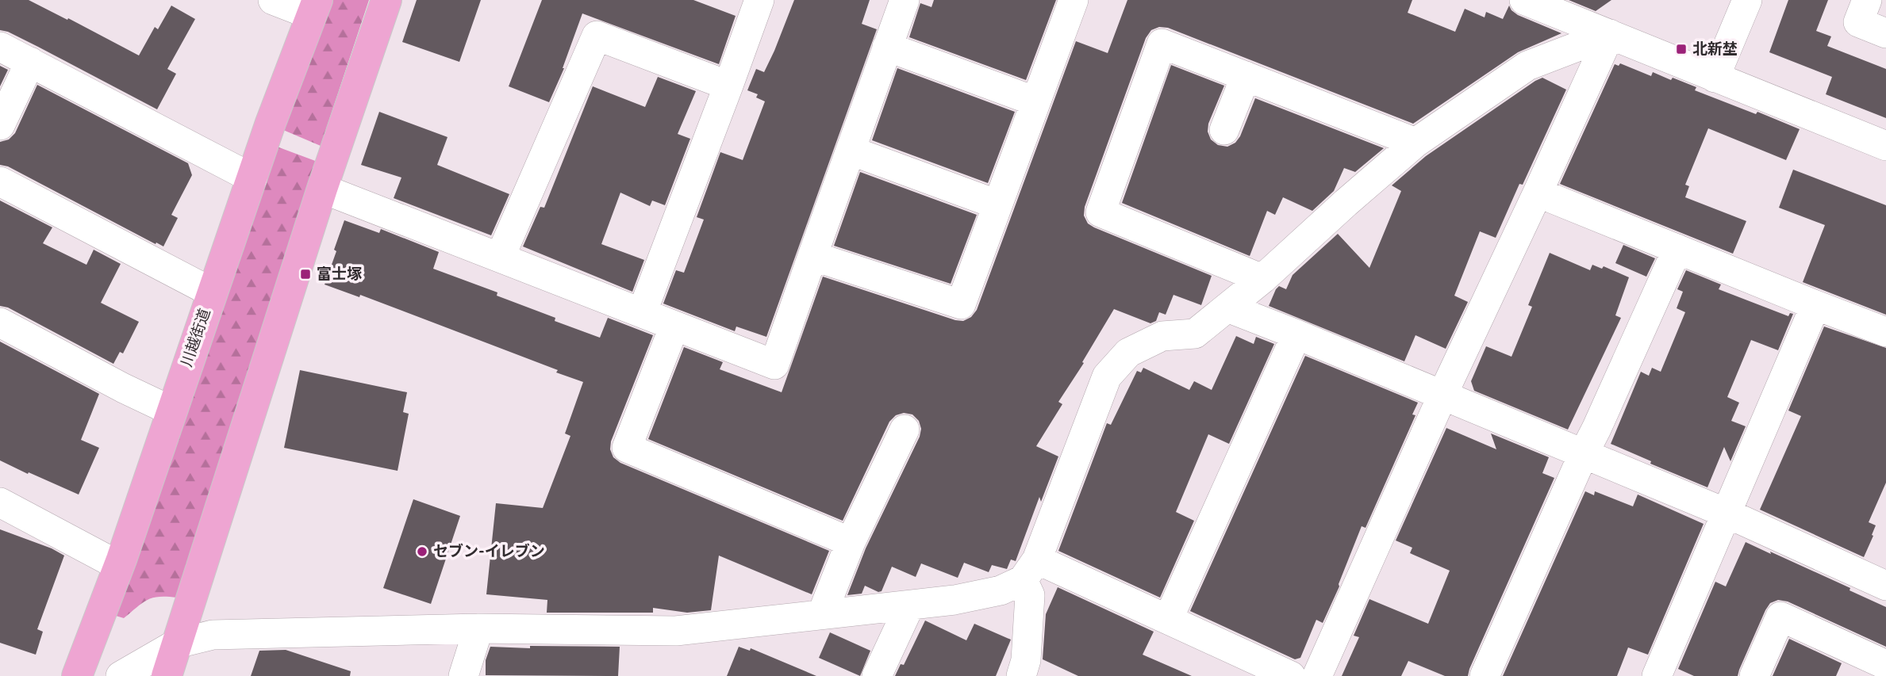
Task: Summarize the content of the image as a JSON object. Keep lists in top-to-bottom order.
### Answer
{
  "streets": {
    "highway": ["川越街道"]
  },
  "places": {
    "transit": ["北新埜", "富士塚"],
    "other": ["セブン-イレブン"]
  }
}
